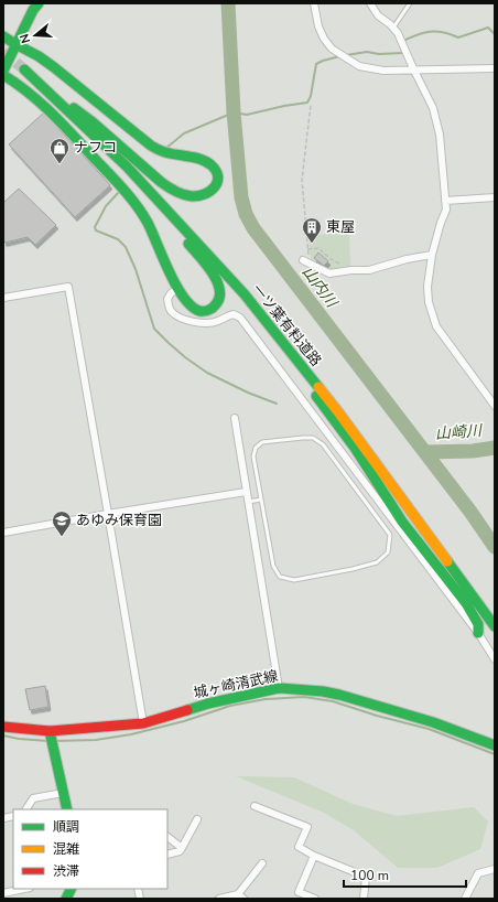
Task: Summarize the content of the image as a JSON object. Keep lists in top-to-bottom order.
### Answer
{
  "streets": {
    "main road": ["一ツ葉有料道路", "城ヶ崎清武線"]
  },
  "water": ["山内川", "山崎川"],
  "places": {
    "shop": ["ナフコ"],
    "building": ["東屋"],
    "school or university": ["あゆみ保育園"]
  },
  "legend": ["順調", "混雑", "渋滞"],
  "scale_bar": "100 m",
  "north": "left"
}
